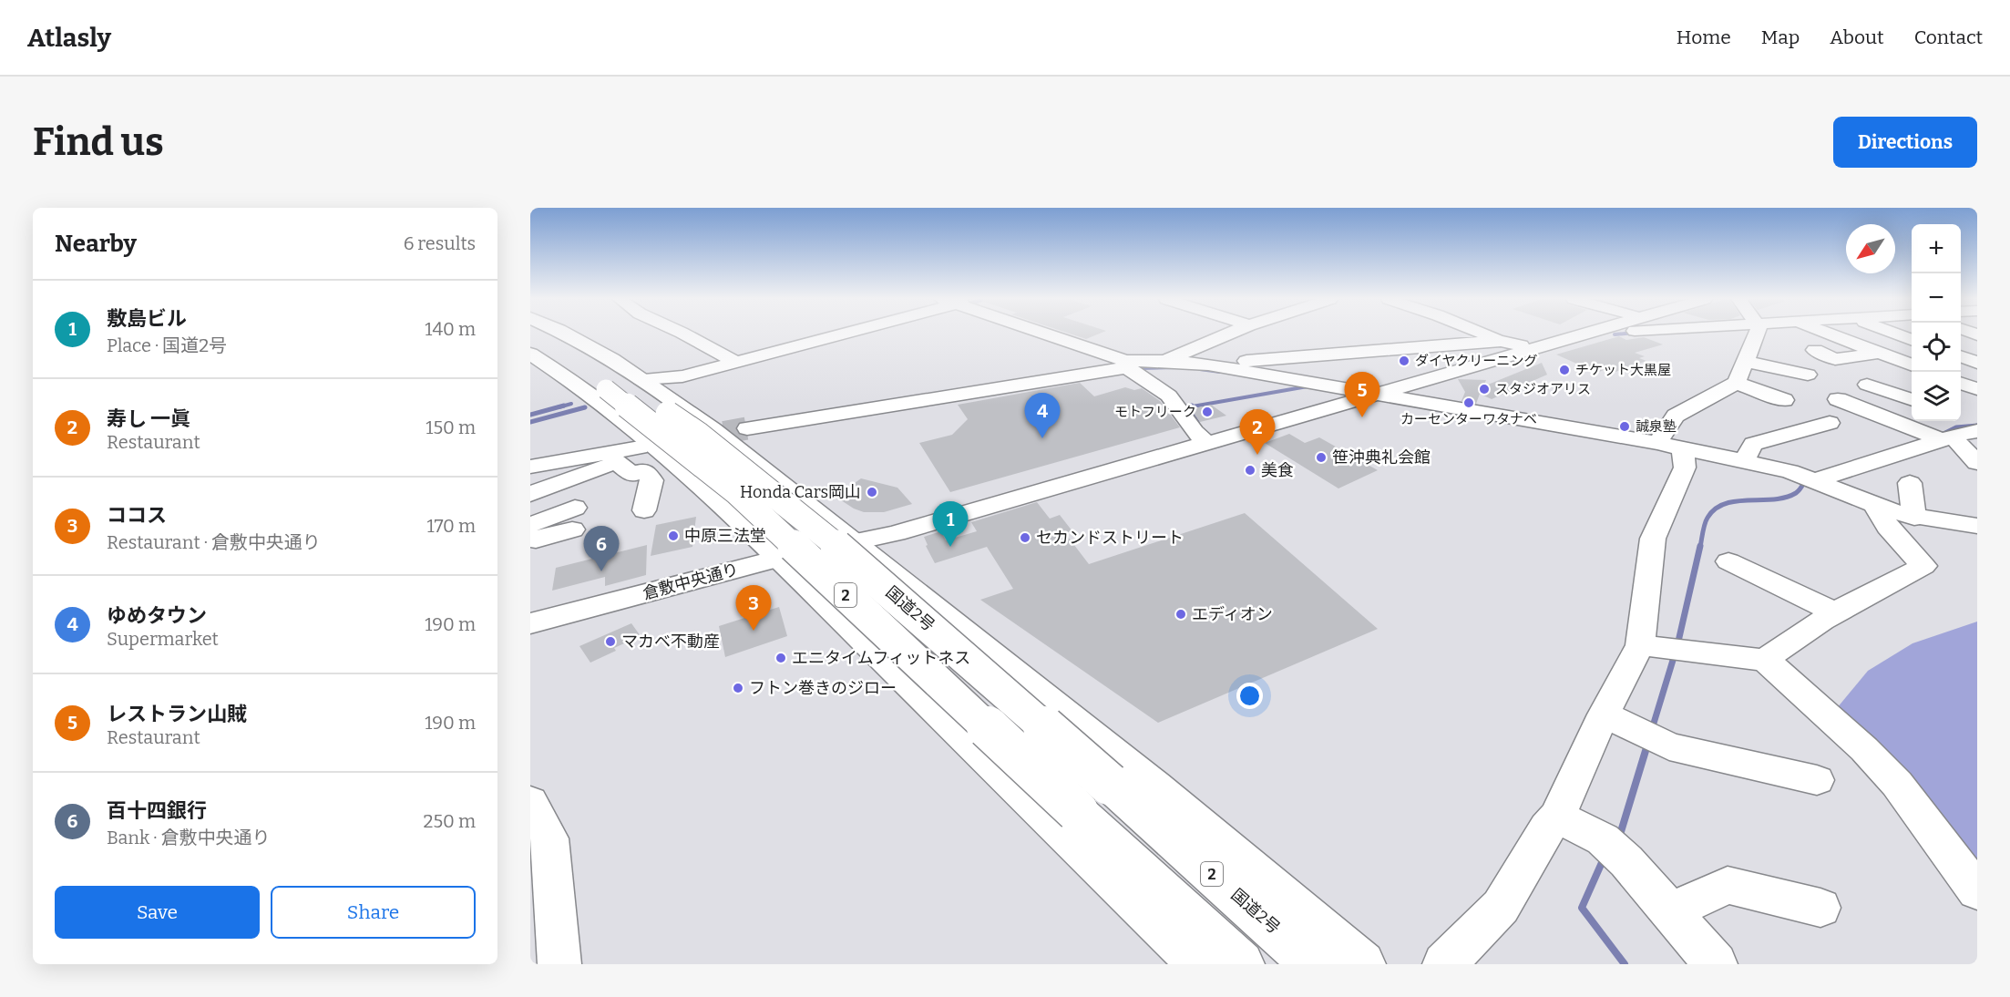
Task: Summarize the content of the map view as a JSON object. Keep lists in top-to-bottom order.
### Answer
{
  "streets": {
    "highway": ["2", "国道2号"],
    "street": ["倉敷中央通り"]
  },
  "places": [
    "ダイヤクリーニング",
    "チケット大黒屋",
    "スタジオアリス",
    "カーセンターワタナベ",
    "モトフリーク",
    "誠泉塾",
    "笹沖典礼会館",
    "美食",
    "Honda Cars岡山",
    "中原三法堂",
    "セカンドストリート",
    "エディオン",
    "マカベ不動産",
    "エニタイムフィットネス",
    "フトン巻きのジロー"
  ],
  "north": "bottom left",
  "page": {
    "header": "Atlasly",
    "nav": [
      "Home",
      "Map",
      "About",
      "Contact"
    ],
    "buttons": [
      "Directions",
      ["Save", "Share"]
    ],
    "title": "Find us",
    "heading": ["Nearby", "6 results"],
    "map_buttons": ["+", "−"],
    "list": [
      {
        "mark": "1",
        "name": "敷島ビル",
        "note": "Place · 国道2号",
        "value": "140 m"
      },
      {
        "mark": "2",
        "name": "寿し 一眞",
        "note": "Restaurant",
        "value": "150 m"
      },
      {
        "mark": "3",
        "name": "ココス",
        "note": "Restaurant · 倉敷中央通り",
        "value": "170 m"
      },
      {
        "mark": "4",
        "name": "ゆめタウン",
        "note": "Supermarket",
        "value": "190 m"
      },
      {
        "mark": "5",
        "name": "レストラン山賊",
        "note": "Restaurant",
        "value": "190 m"
      },
      {
        "mark": "6",
        "name": "百十四銀行",
        "note": "Bank · 倉敷中央通り",
        "value": "250 m"
      }
    ],
    "pins": [
      "5",
      "4",
      "2",
      "1",
      "6",
      "3"
    ]
  }
}
